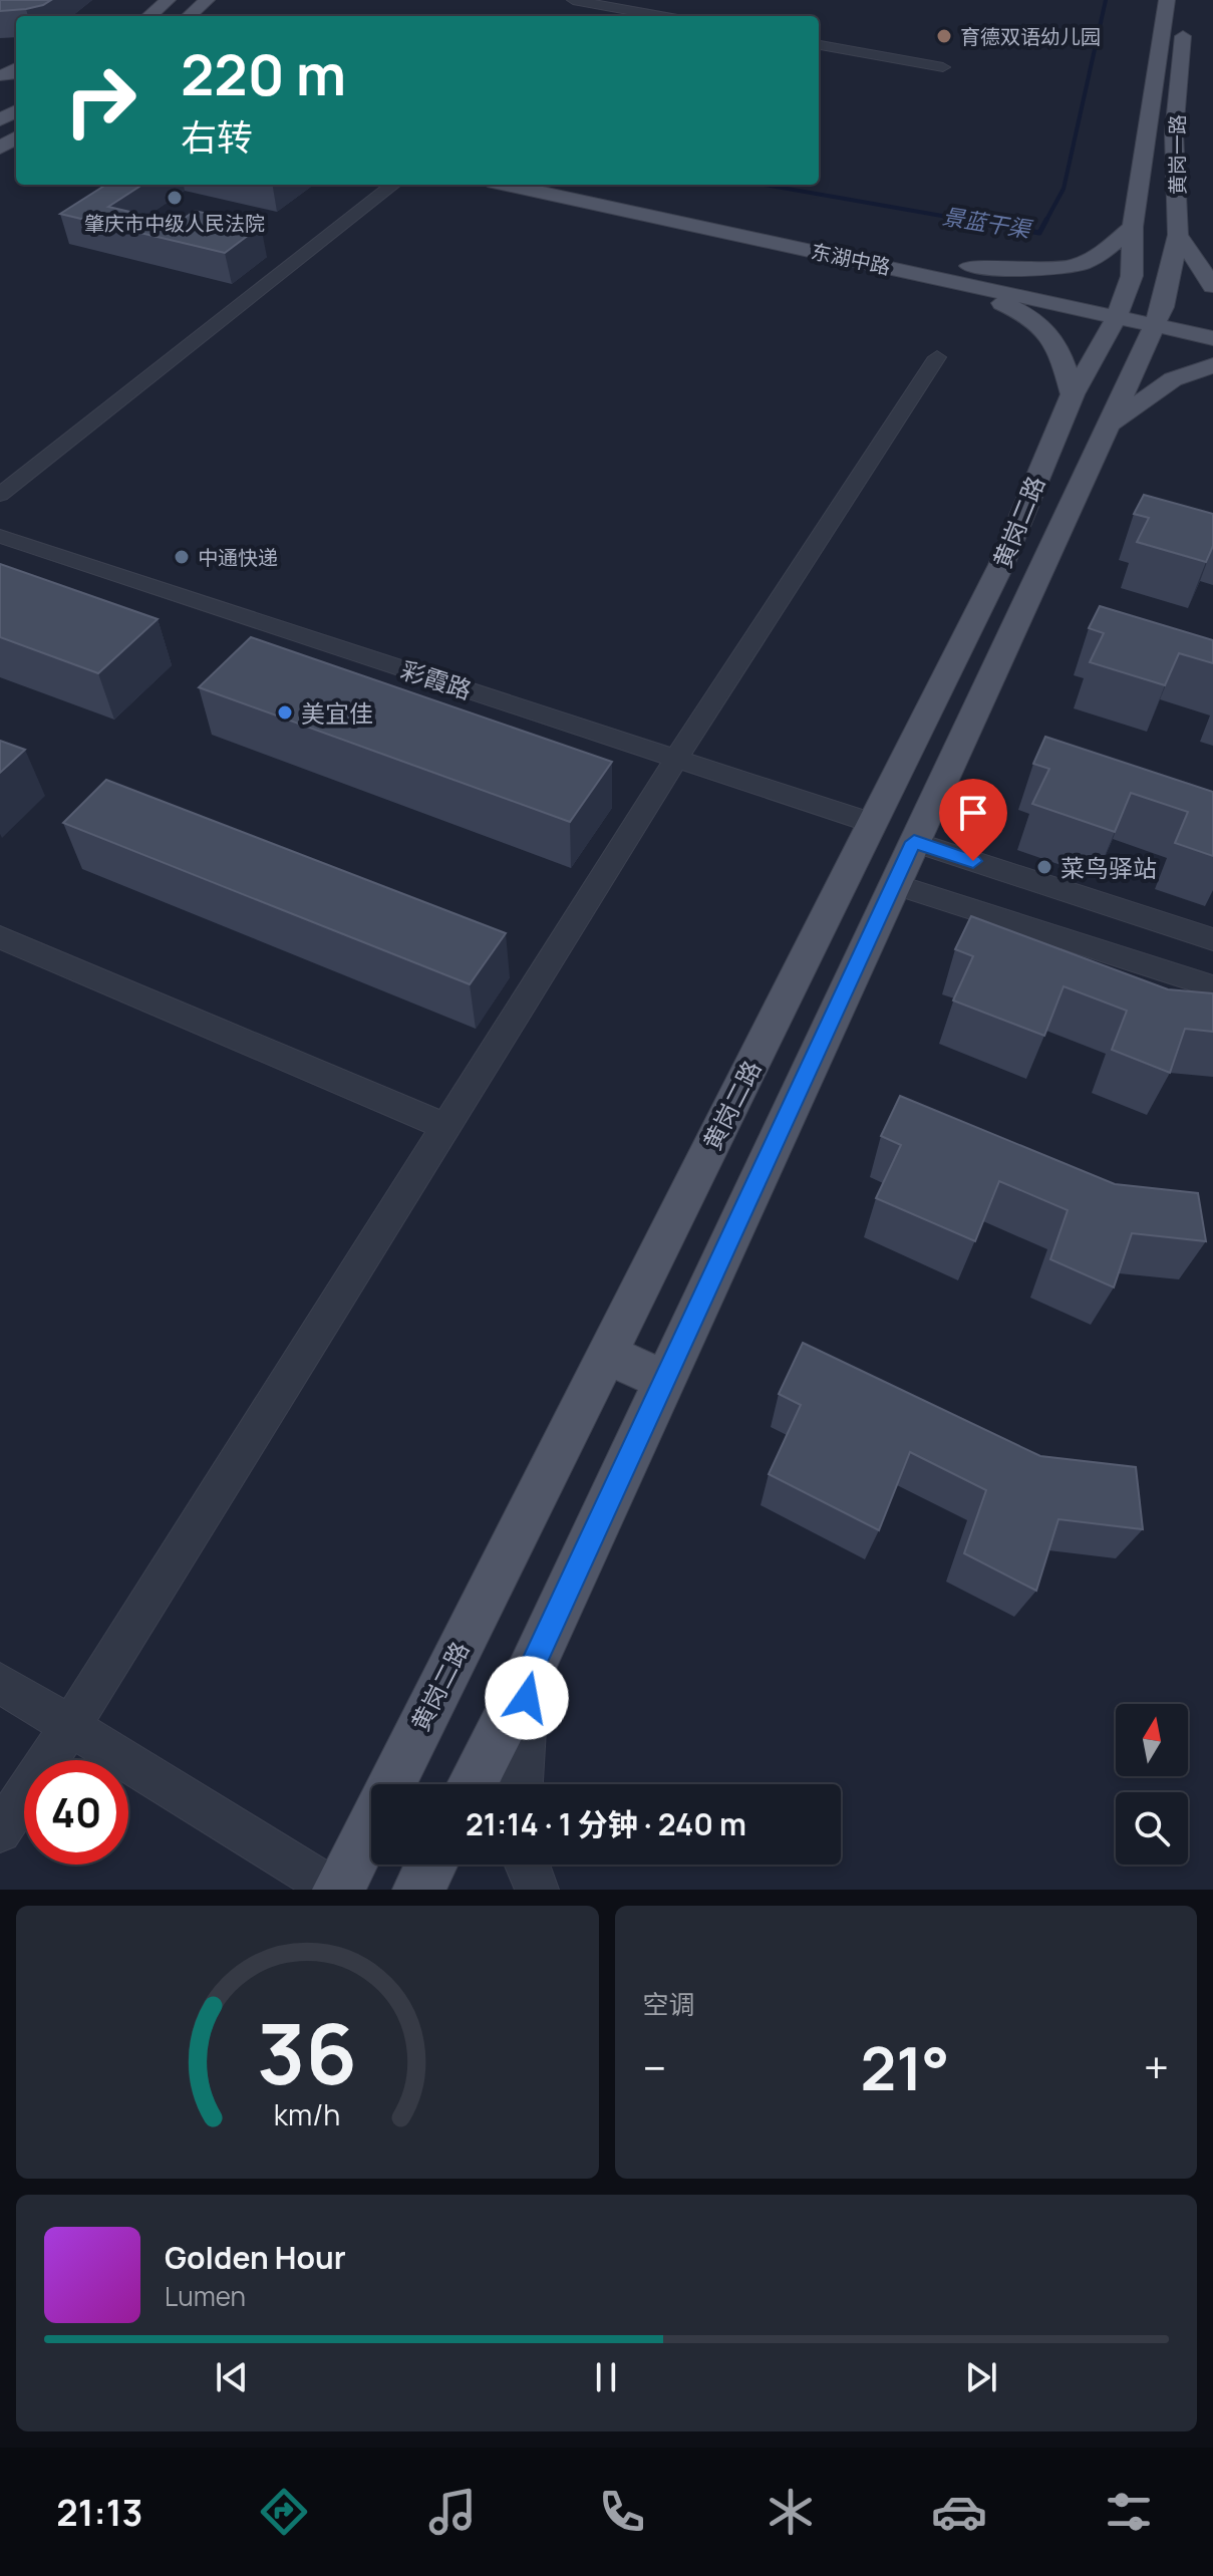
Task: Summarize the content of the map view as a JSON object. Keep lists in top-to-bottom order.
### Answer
{
  "streets": {
    "main road": ["黄岗一路", "东湖中路", "黄岗二路"],
    "street": ["彩霞路"]
  },
  "crossings": [
    ["黄岗一路", "东湖中路"],
    ["黄岗一路", "黄岗二路"],
    ["东湖中路", "黄岗二路"],
    ["黄岗二路", "彩霞路"]
  ],
  "water": ["景蓝干渠"],
  "places": [
    "育德双语幼儿园",
    "肇庆市中级人民法院",
    "中通快递",
    "美宜佳",
    "菜鸟驿站"
  ],
  "north": "top",
  "page": {
    "turn": ["220 m", "右转"],
    "limit": "40",
    "trip": "21:14 · 1 分钟 · 240 m",
    "tile": "空调",
    "heat": ["−", "21°", "+"],
    "song": ["Golden Hour", "Lumen"],
    "tabs": "21:13",
    "gauge": ["36", "km/h"]
  }
}
